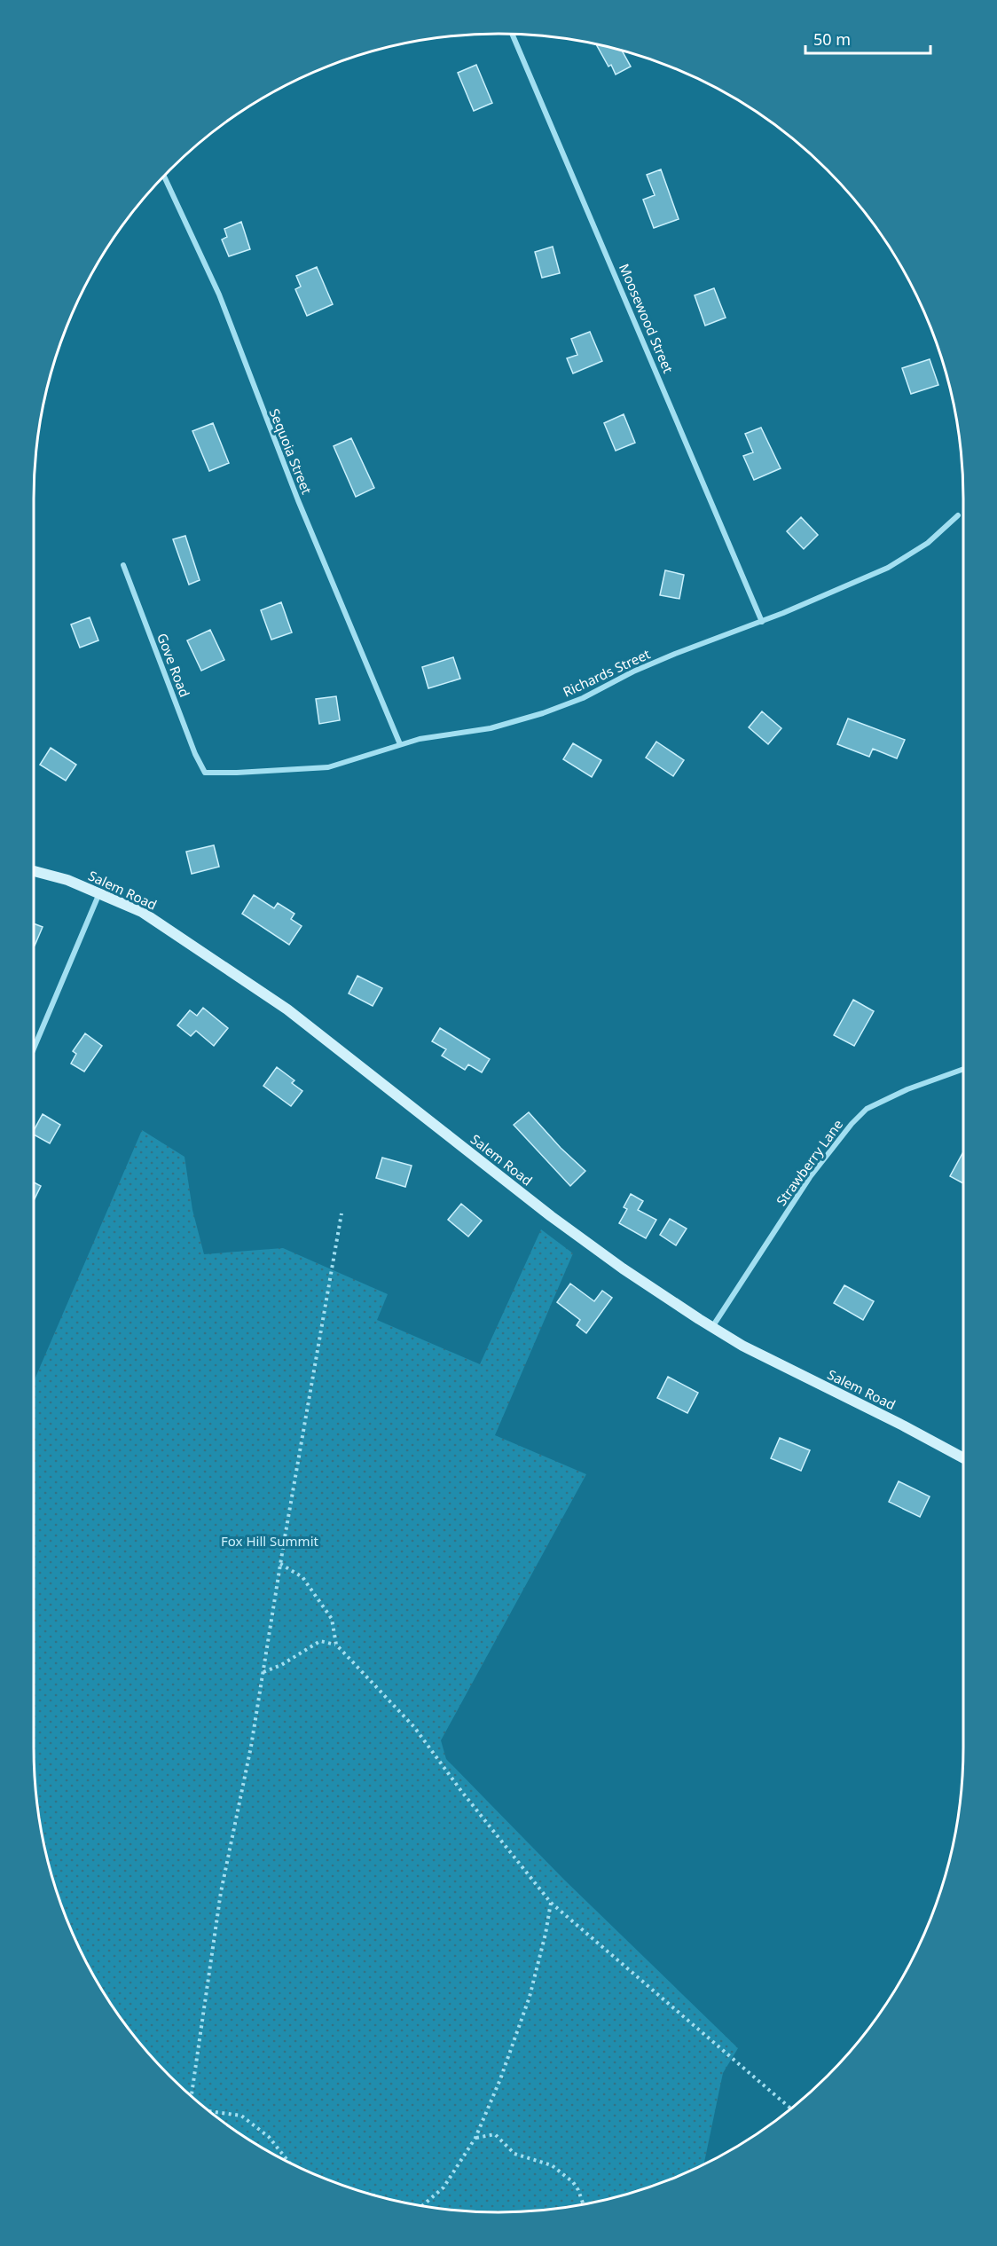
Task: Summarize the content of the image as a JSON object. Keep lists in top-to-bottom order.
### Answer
{
  "streets": {
    "main road": ["Salem Road"],
    "street": [
      "Moosewood Street",
      "Sequoia Street",
      "Gove Road",
      "Richards Street",
      "Strawberry Lane"
    ]
  },
  "crossings": [
    ["Moosewood Street", "Richards Street"],
    ["Sequoia Street", "Richards Street"],
    ["Gove Road", "Richards Street"],
    ["Salem Road", "Strawberry Lane"]
  ],
  "parks": ["Fox Hill Summit"],
  "scale_bar": "50 m"
}
